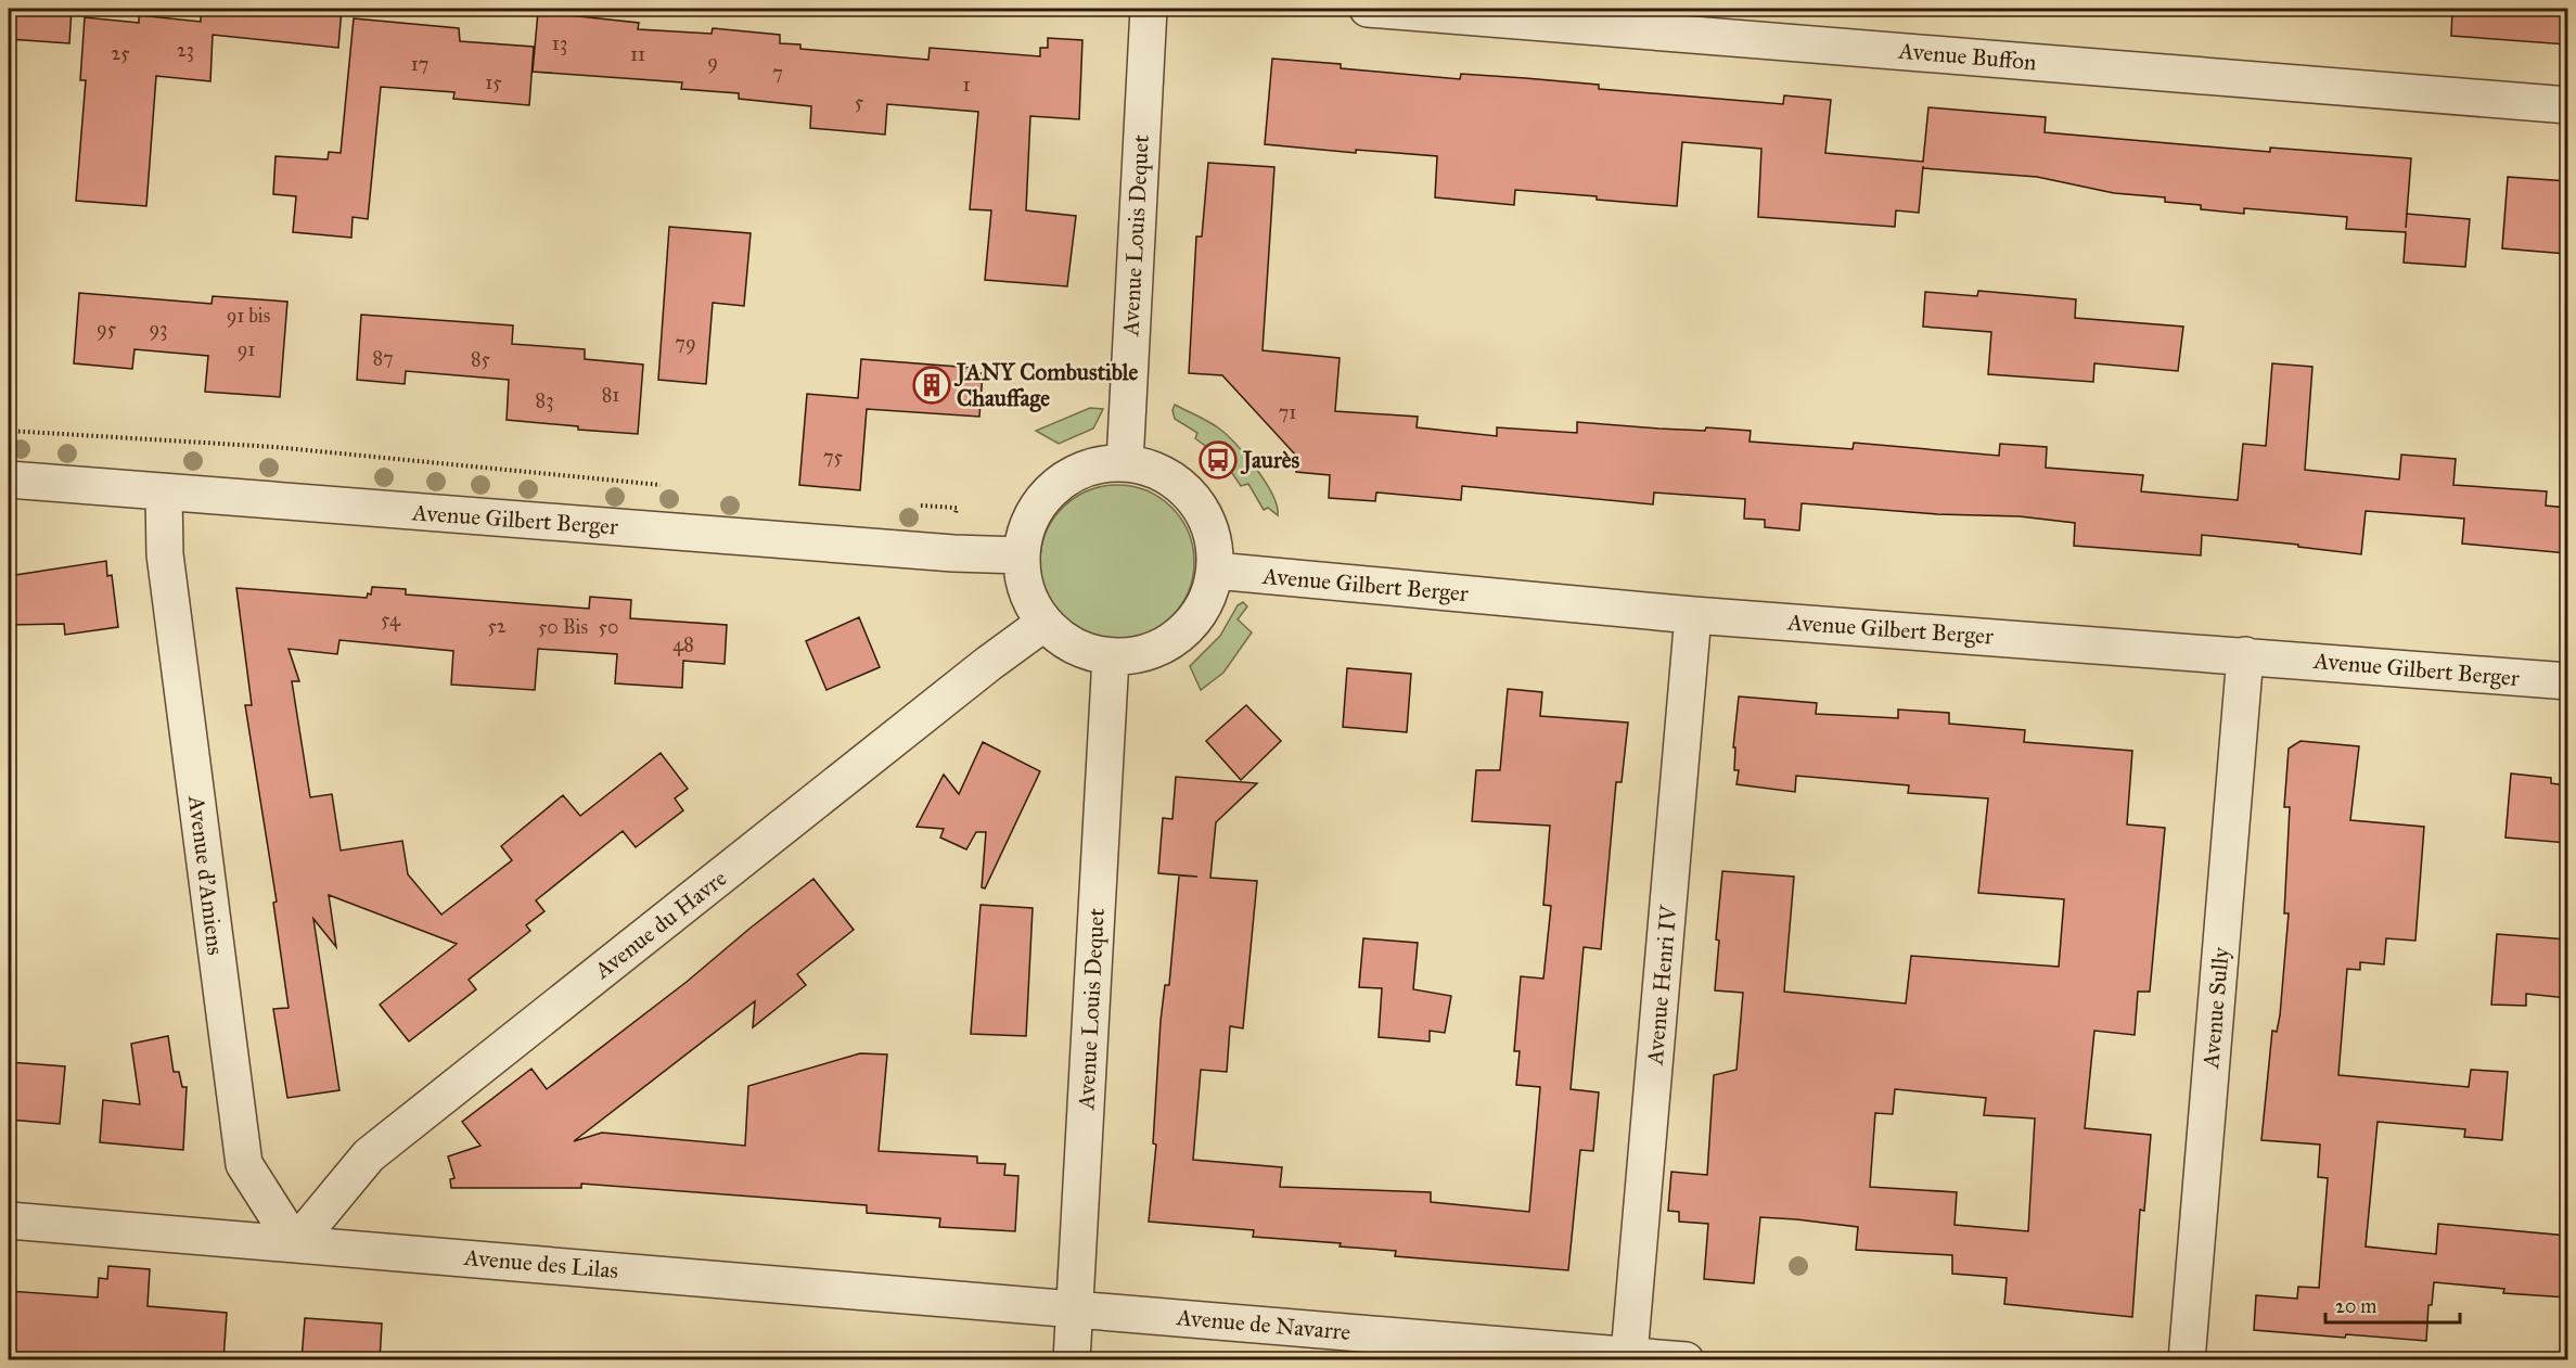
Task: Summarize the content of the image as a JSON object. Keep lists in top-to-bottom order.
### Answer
{
  "streets": {
    "street": [
      "Avenue Buffon",
      "Avenue Louis Dequet",
      "Avenue Gilbert Berger",
      "Avenue d'Amiens",
      "Avenue du Havre",
      "Avenue Henri IV",
      "Avenue Sully",
      "Avenue des Lilas",
      "Avenue de Navarre"
    ]
  },
  "crossings": [
    ["Avenue Louis Dequet", "Avenue Gilbert Berger"],
    ["Avenue Louis Dequet", "Avenue du Havre"],
    ["Avenue Louis Dequet", "Avenue des Lilas"],
    ["Avenue Louis Dequet", "Avenue de Navarre"],
    ["Avenue Gilbert Berger", "Avenue d'Amiens"],
    ["Avenue Gilbert Berger", "Avenue du Havre"],
    ["Avenue Gilbert Berger", "Avenue Henri IV"],
    ["Avenue Gilbert Berger", "Avenue Sully"],
    ["Avenue d'Amiens", "Avenue du Havre"],
    ["Avenue d'Amiens", "Avenue des Lilas"],
    ["Avenue du Havre", "Avenue des Lilas"],
    ["Avenue Henri IV", "Avenue de Navarre"],
    ["Avenue des Lilas", "Avenue de Navarre"]
  ],
  "places": {
    "building": ["JANY Combustible Chauffage"],
    "bus stop": ["Jaurès"]
  },
  "house_numbers": [
    "13",
    "23",
    "25",
    "11",
    "9",
    "17",
    "7",
    "15",
    "1",
    "5",
    "91 bis",
    "95",
    "93",
    "79",
    "91",
    "87",
    "85",
    "81",
    "83",
    "71",
    "75",
    "54",
    "52",
    "50 Bis",
    "50",
    "48"
  ],
  "scale_bar": "20 m"
}
